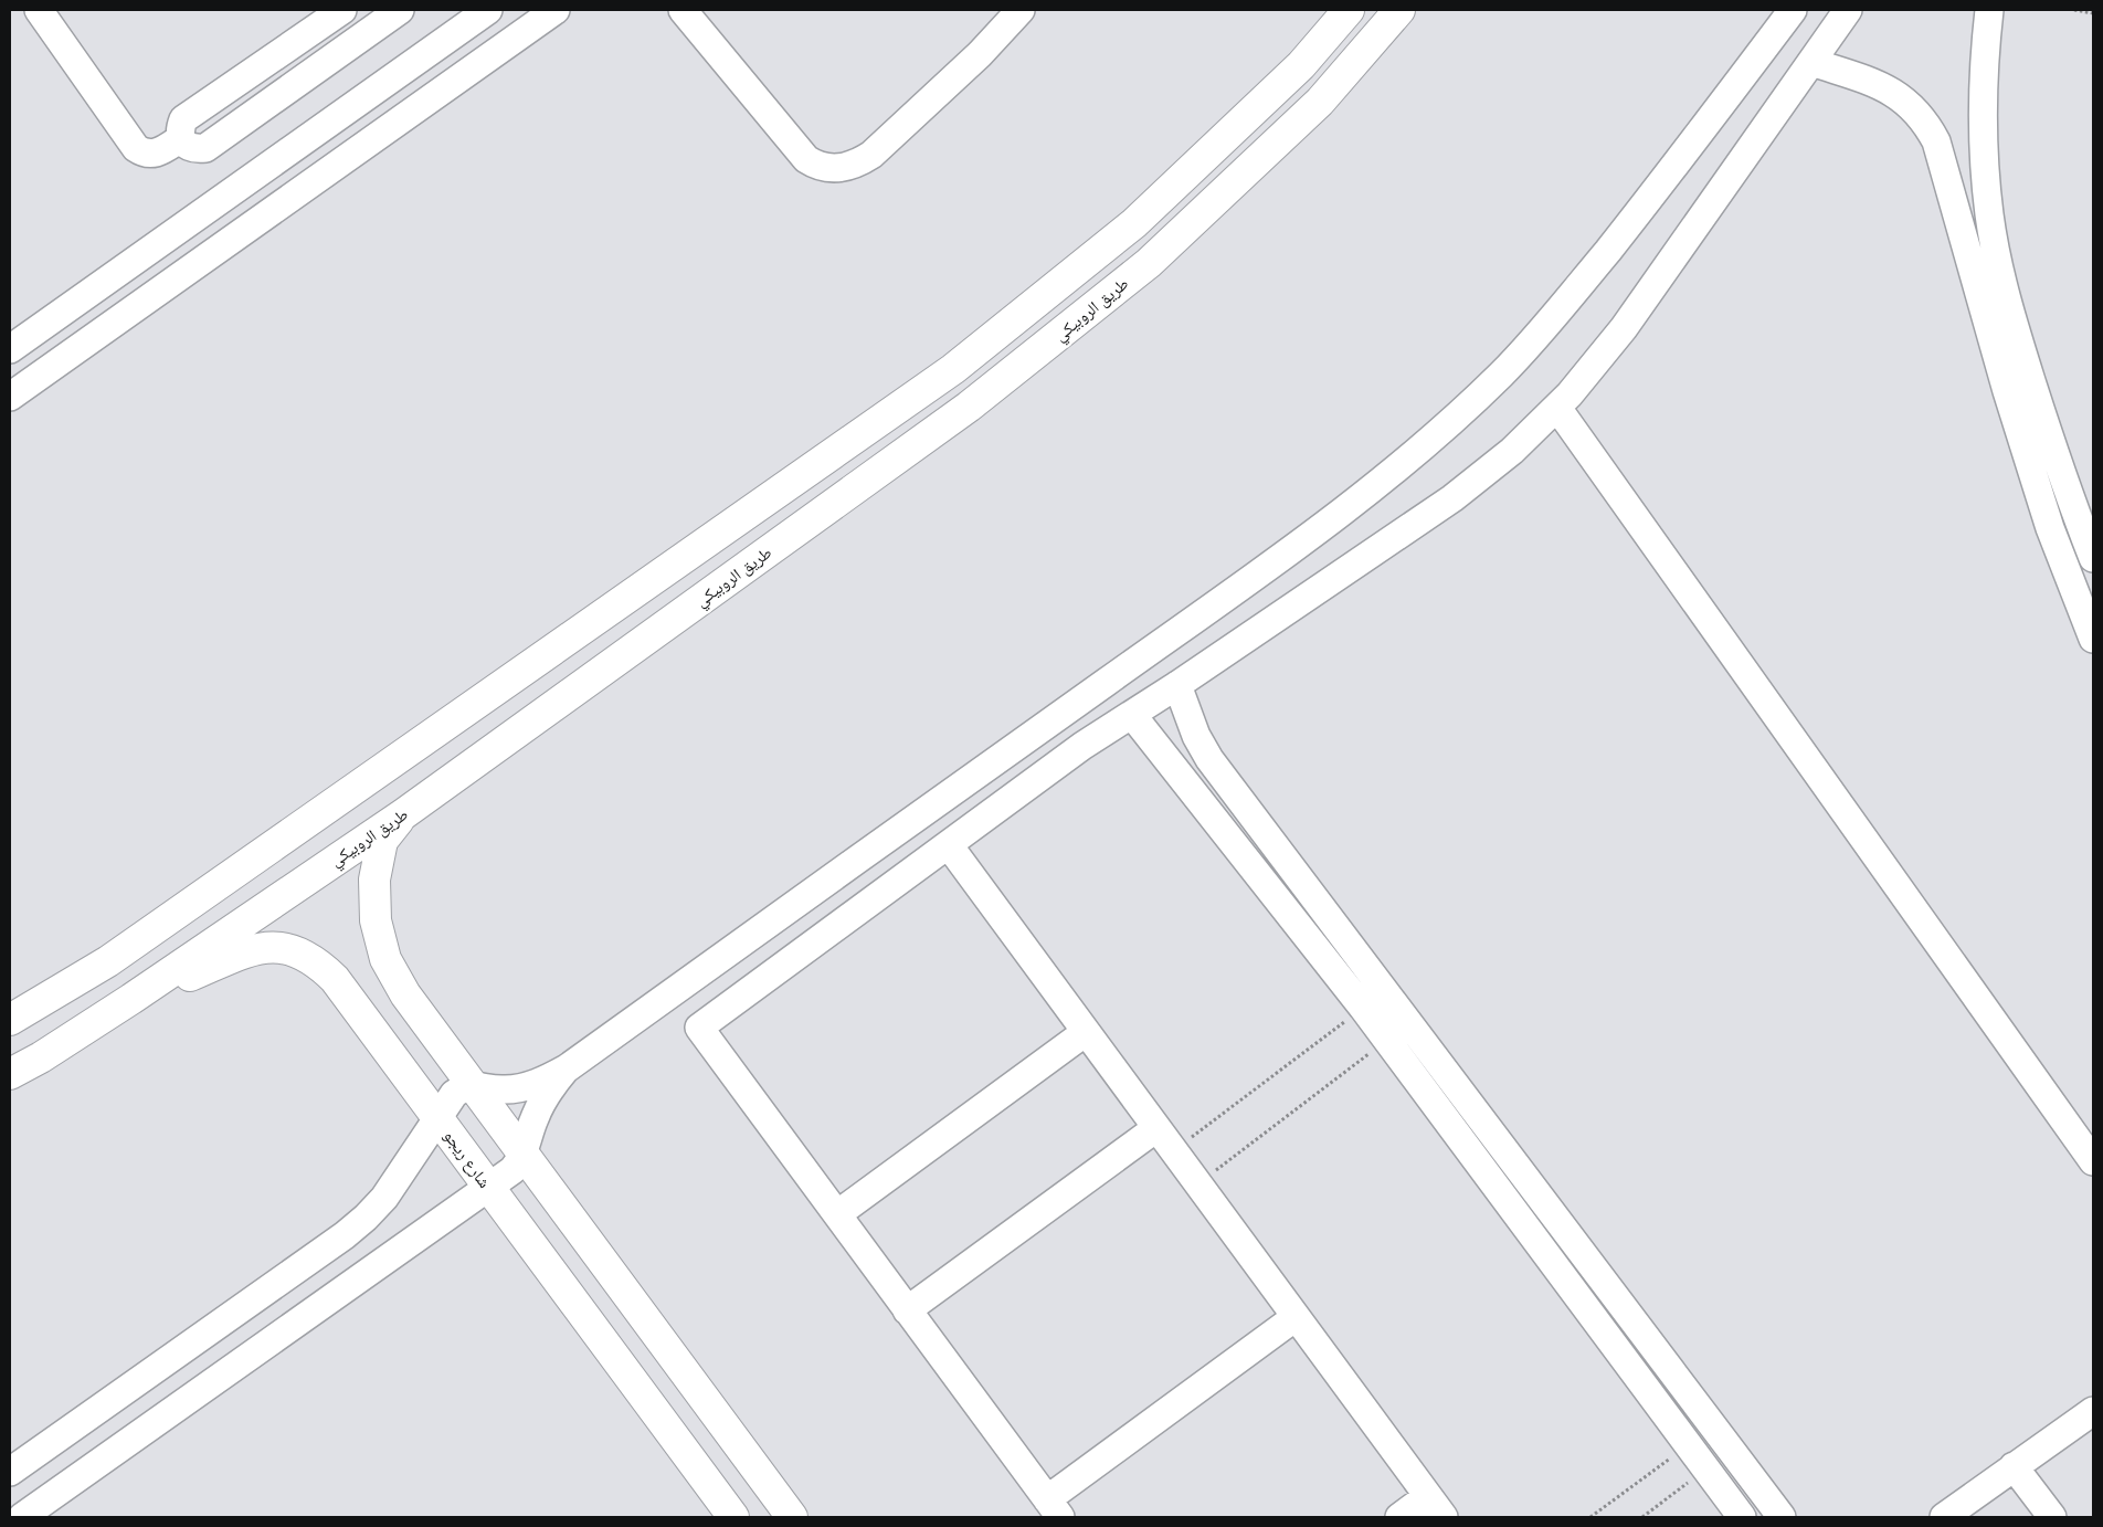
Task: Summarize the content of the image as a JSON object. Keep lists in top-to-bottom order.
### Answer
{
  "streets": {
    "main road": ["طريق الروبيكي", "شارع ريجو"]
  },
  "crossings": [
    ["طريق الروبيكي", "شارع ريجو"]
  ]
}
